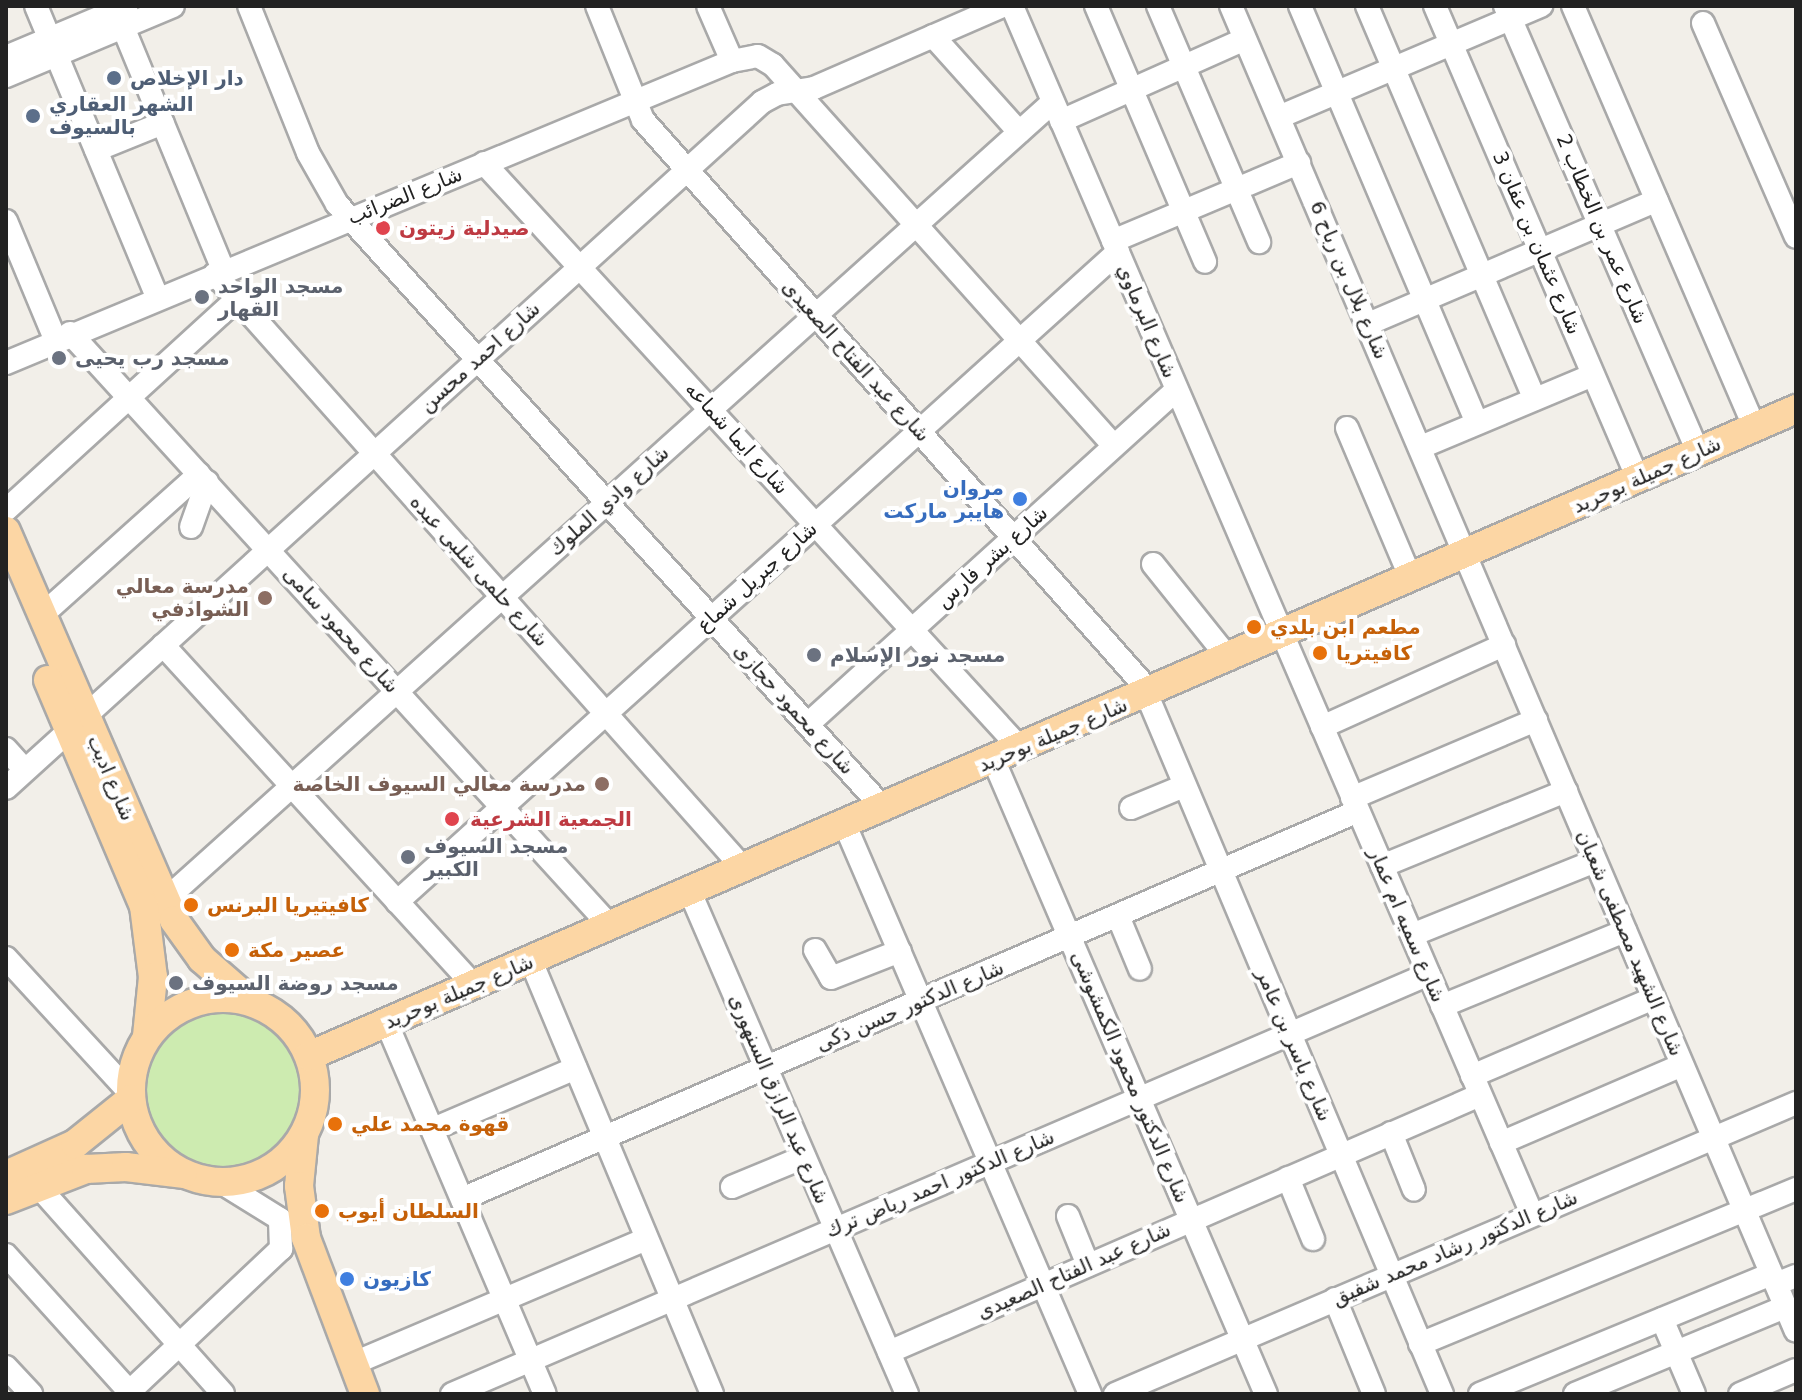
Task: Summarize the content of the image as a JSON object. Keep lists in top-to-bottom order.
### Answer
{
  "streets": {
    "main road": ["شارع جميلة بوحريد", "شارع اديب"],
    "street": [
      "شارع الضرائب",
      "شارع عمر بن الخطاب 2",
      "شارع عثمان بن عفان 3",
      "شارع بلال بن رباح 6",
      "شارع البرماوي",
      "شارع احمد محسن",
      "شارع عبد الفتاح الصعيدى",
      "شارع ايما شماعه",
      "شارع وادي الملوك",
      "شارع بشر فارس",
      "شارع حلمى شلبى عبده",
      "شارع جبريل شماع",
      "شارع محمود سامى",
      "شارع محمود حجازى",
      "شارع سميه ام عمار",
      "شارع الشهيد مصطفى شعبان",
      "شارع الدكتور حسن ذكى",
      "شارع ياسر بن عامر",
      "شارع الدكتور محمود الكمشوشى",
      "شارع عبد الرازق السنهورى",
      "شارع الدكتور احمد رياض ترك",
      "شارع الدكتور رشاد محمد شفيق"
    ]
  },
  "crossings": [
    ["شارع الضرائب", "شارع احمد محسن"],
    ["شارع الضرائب", "شارع عبد الفتاح الصعيدى"],
    ["شارع الضرائب", "شارع ايما شماعه"],
    ["شارع الضرائب", "شارع حلمى شلبى عبده"],
    ["شارع الضرائب", "شارع محمود سامى"],
    ["شارع الضرائب", "شارع محمود حجازى"],
    ["شارع عمر بن الخطاب 2", "شارع جميلة بوحريد"],
    ["شارع عثمان بن عفان 3", "شارع جميلة بوحريد"],
    ["شارع بلال بن رباح 6", "شارع جميلة بوحريد"],
    ["شارع بلال بن رباح 6", "شارع وادي الملوك"],
    ["شارع بلال بن رباح 6", "شارع جبريل شماع"],
    ["شارع بلال بن رباح 6", "شارع الشهيد مصطفى شعبان"],
    ["شارع البرماوي", "شارع جميلة بوحريد"],
    ["شارع البرماوي", "شارع وادي الملوك"],
    ["شارع البرماوي", "شارع بشر فارس"],
    ["شارع البرماوي", "شارع جبريل شماع"],
    ["شارع البرماوي", "شارع سميه ام عمار"],
    ["شارع احمد محسن", "شارع عبد الفتاح الصعيدى"],
    ["شارع احمد محسن", "شارع ايما شماعه"],
    ["شارع احمد محسن", "شارع حلمى شلبى عبده"],
    ["شارع احمد محسن", "شارع محمود سامى"],
    ["شارع احمد محسن", "شارع محمود حجازى"],
    ["شارع احمد محسن", "شارع اديب"],
    ["شارع عبد الفتاح الصعيدى", "شارع جميلة بوحريد"],
    ["شارع عبد الفتاح الصعيدى", "شارع وادي الملوك"],
    ["شارع عبد الفتاح الصعيدى", "شارع بشر فارس"],
    ["شارع عبد الفتاح الصعيدى", "شارع جبريل شماع"],
    ["شارع عبد الفتاح الصعيدى", "شارع سميه ام عمار"],
    ["شارع عبد الفتاح الصعيدى", "شارع الشهيد مصطفى شعبان"],
    ["شارع عبد الفتاح الصعيدى", "شارع ياسر بن عامر"],
    ["شارع عبد الفتاح الصعيدى", "شارع الدكتور محمود الكمشوشى"],
    ["شارع عبد الفتاح الصعيدى", "شارع عبد الرازق السنهورى"],
    ["شارع ايما شماعه", "شارع جميلة بوحريد"],
    ["شارع ايما شماعه", "شارع وادي الملوك"],
    ["شارع ايما شماعه", "شارع بشر فارس"],
    ["شارع ايما شماعه", "شارع جبريل شماع"],
    ["شارع جميلة بوحريد", "شارع حلمى شلبى عبده"],
    ["شارع جميلة بوحريد", "شارع محمود سامى"],
    ["شارع جميلة بوحريد", "شارع محمود حجازى"],
    ["شارع جميلة بوحريد", "شارع اديب"],
    ["شارع جميلة بوحريد", "شارع سميه ام عمار"],
    ["شارع جميلة بوحريد", "شارع الشهيد مصطفى شعبان"],
    ["شارع جميلة بوحريد", "شارع ياسر بن عامر"],
    ["شارع جميلة بوحريد", "شارع الدكتور محمود الكمشوشى"],
    ["شارع جميلة بوحريد", "شارع عبد الرازق السنهورى"],
    ["شارع وادي الملوك", "شارع حلمى شلبى عبده"],
    ["شارع وادي الملوك", "شارع محمود سامى"],
    ["شارع وادي الملوك", "شارع محمود حجازى"],
    ["شارع وادي الملوك", "شارع اديب"],
    ["شارع بشر فارس", "شارع محمود حجازى"],
    ["شارع حلمى شلبى عبده", "شارع جبريل شماع"],
    ["شارع جبريل شماع", "شارع محمود سامى"],
    ["شارع جبريل شماع", "شارع محمود حجازى"],
    ["شارع سميه ام عمار", "شارع الدكتور حسن ذكى"],
    ["شارع سميه ام عمار", "شارع الدكتور احمد رياض ترك"],
    ["شارع سميه ام عمار", "شارع الدكتور رشاد محمد شفيق"],
    ["شارع الشهيد مصطفى شعبان", "شارع الدكتور حسن ذكى"],
    ["شارع الشهيد مصطفى شعبان", "شارع الدكتور رشاد محمد شفيق"],
    ["شارع الدكتور حسن ذكى", "شارع ياسر بن عامر"],
    ["شارع الدكتور حسن ذكى", "شارع الدكتور محمود الكمشوشى"],
    ["شارع الدكتور حسن ذكى", "شارع عبد الرازق السنهورى"],
    ["شارع ياسر بن عامر", "شارع الدكتور احمد رياض ترك"],
    ["شارع ياسر بن عامر", "شارع الدكتور رشاد محمد شفيق"],
    ["شارع الدكتور محمود الكمشوشى", "شارع الدكتور احمد رياض ترك"],
    ["شارع الدكتور محمود الكمشوشى", "شارع الدكتور رشاد محمد شفيق"],
    ["شارع عبد الرازق السنهورى", "شارع الدكتور احمد رياض ترك"]
  ],
  "places": [
    "دار الإخلاص",
    "الشهر العقاري بالسيوف",
    "صيدلية زيتون",
    "مسجد الواحد القهار",
    "مسجد رب يحيى",
    "مروان هايبر ماركت",
    "مدرسة معالي الشوادفي",
    "مطعم ابن بلدي",
    "كافيتريا",
    "مسجد نور الإسلام",
    "مدرسة معالي السيوف الخاصة",
    "الجمعية الشرعية",
    "مسجد السيوف الكبير",
    "كافيتيريا البرنس",
    "عصير مكة",
    "مسجد روضة السيوف",
    "قهوة محمد علي",
    "السلطان أيوب",
    "كازيون"
  ]
}
